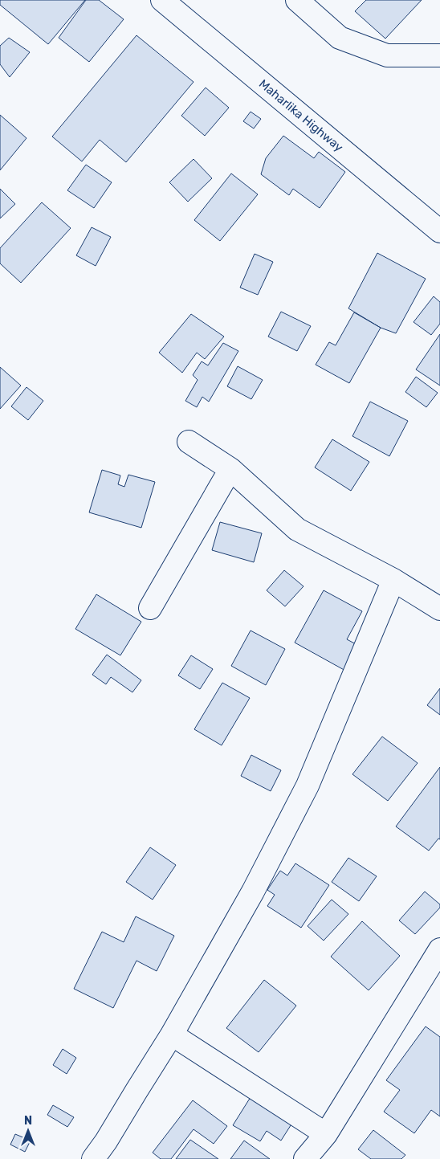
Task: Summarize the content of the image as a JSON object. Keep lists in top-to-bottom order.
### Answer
{
  "streets": {
    "main road": ["Maharlika Highway"]
  },
  "north": "top"
}
